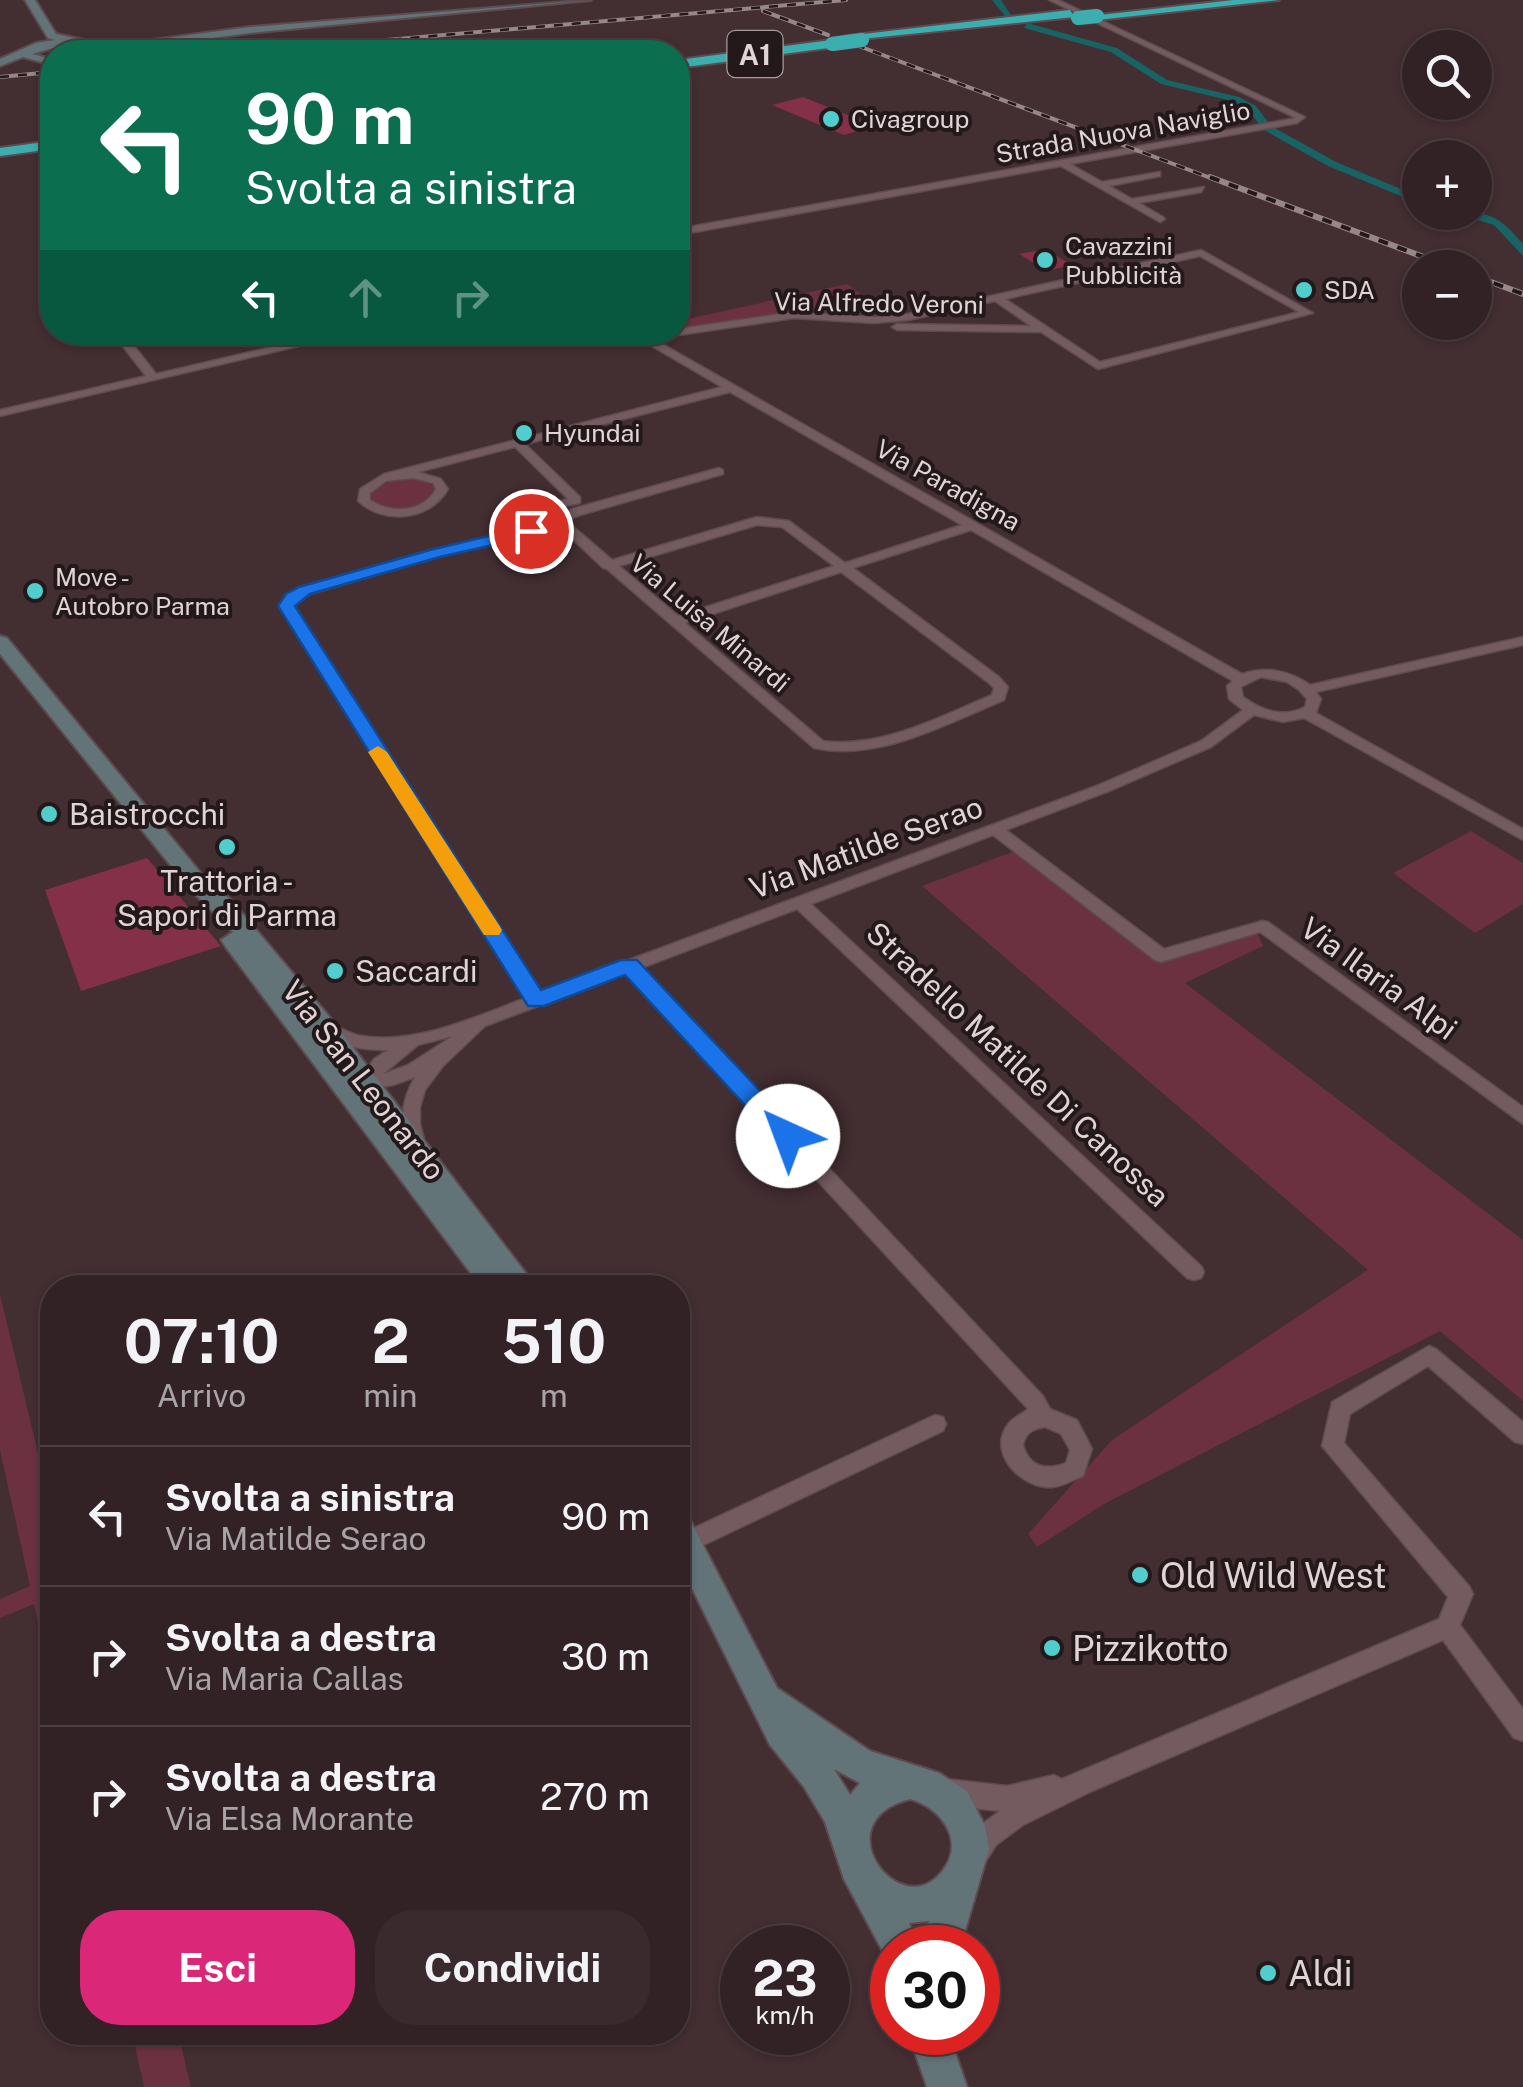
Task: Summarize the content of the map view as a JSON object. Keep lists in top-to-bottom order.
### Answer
{
  "streets": {
    "highway": ["A1"],
    "main road": ["Via San Leonardo"],
    "street": [
      "Strada Nuova Naviglio",
      "Via Alfredo Veroni",
      "Via Paradigna",
      "Via Luisa Minardi",
      "Via Matilde Serao",
      "Via Ilaria Alpi",
      "Stradello Matilde Di Canossa"
    ]
  },
  "crossings": [
    ["Via Alfredo Veroni", "Via Paradigna"],
    ["Via Matilde Serao", "Via Ilaria Alpi"],
    ["Via Matilde Serao", "Stradello Matilde Di Canossa"],
    ["Via Matilde Serao", "Via San Leonardo"]
  ],
  "places": [
    "Civagroup",
    "Cavazzini Pubblicità",
    "SDA",
    "Hyundai",
    "Move - Autobro Parma",
    "Baistrocchi",
    "Trattoria - Sapori di Parma",
    "Saccardi",
    "Old Wild West",
    "Pizzikotto",
    "Aldi"
  ],
  "page": {
    "map_buttons": ["+", "−"],
    "turn": ["90 m", "Svolta a sinistra"],
    "eta": [
      "07:10",
      "Arrivo",
      "2",
      "min",
      "510",
      "m"
    ],
    "list": [
      {
        "name": "Svolta a sinistra",
        "note": "Via Matilde Serao",
        "value": "90 m"
      },
      {
        "name": "Svolta a destra",
        "note": "Via Maria Callas",
        "value": "30 m"
      },
      {
        "name": "Svolta a destra",
        "note": "Via Elsa Morante",
        "value": "270 m"
      }
    ],
    "buttons": ["Esci", "Condividi"],
    "speed": "23 km/h",
    "limit": "30"
  }
}
